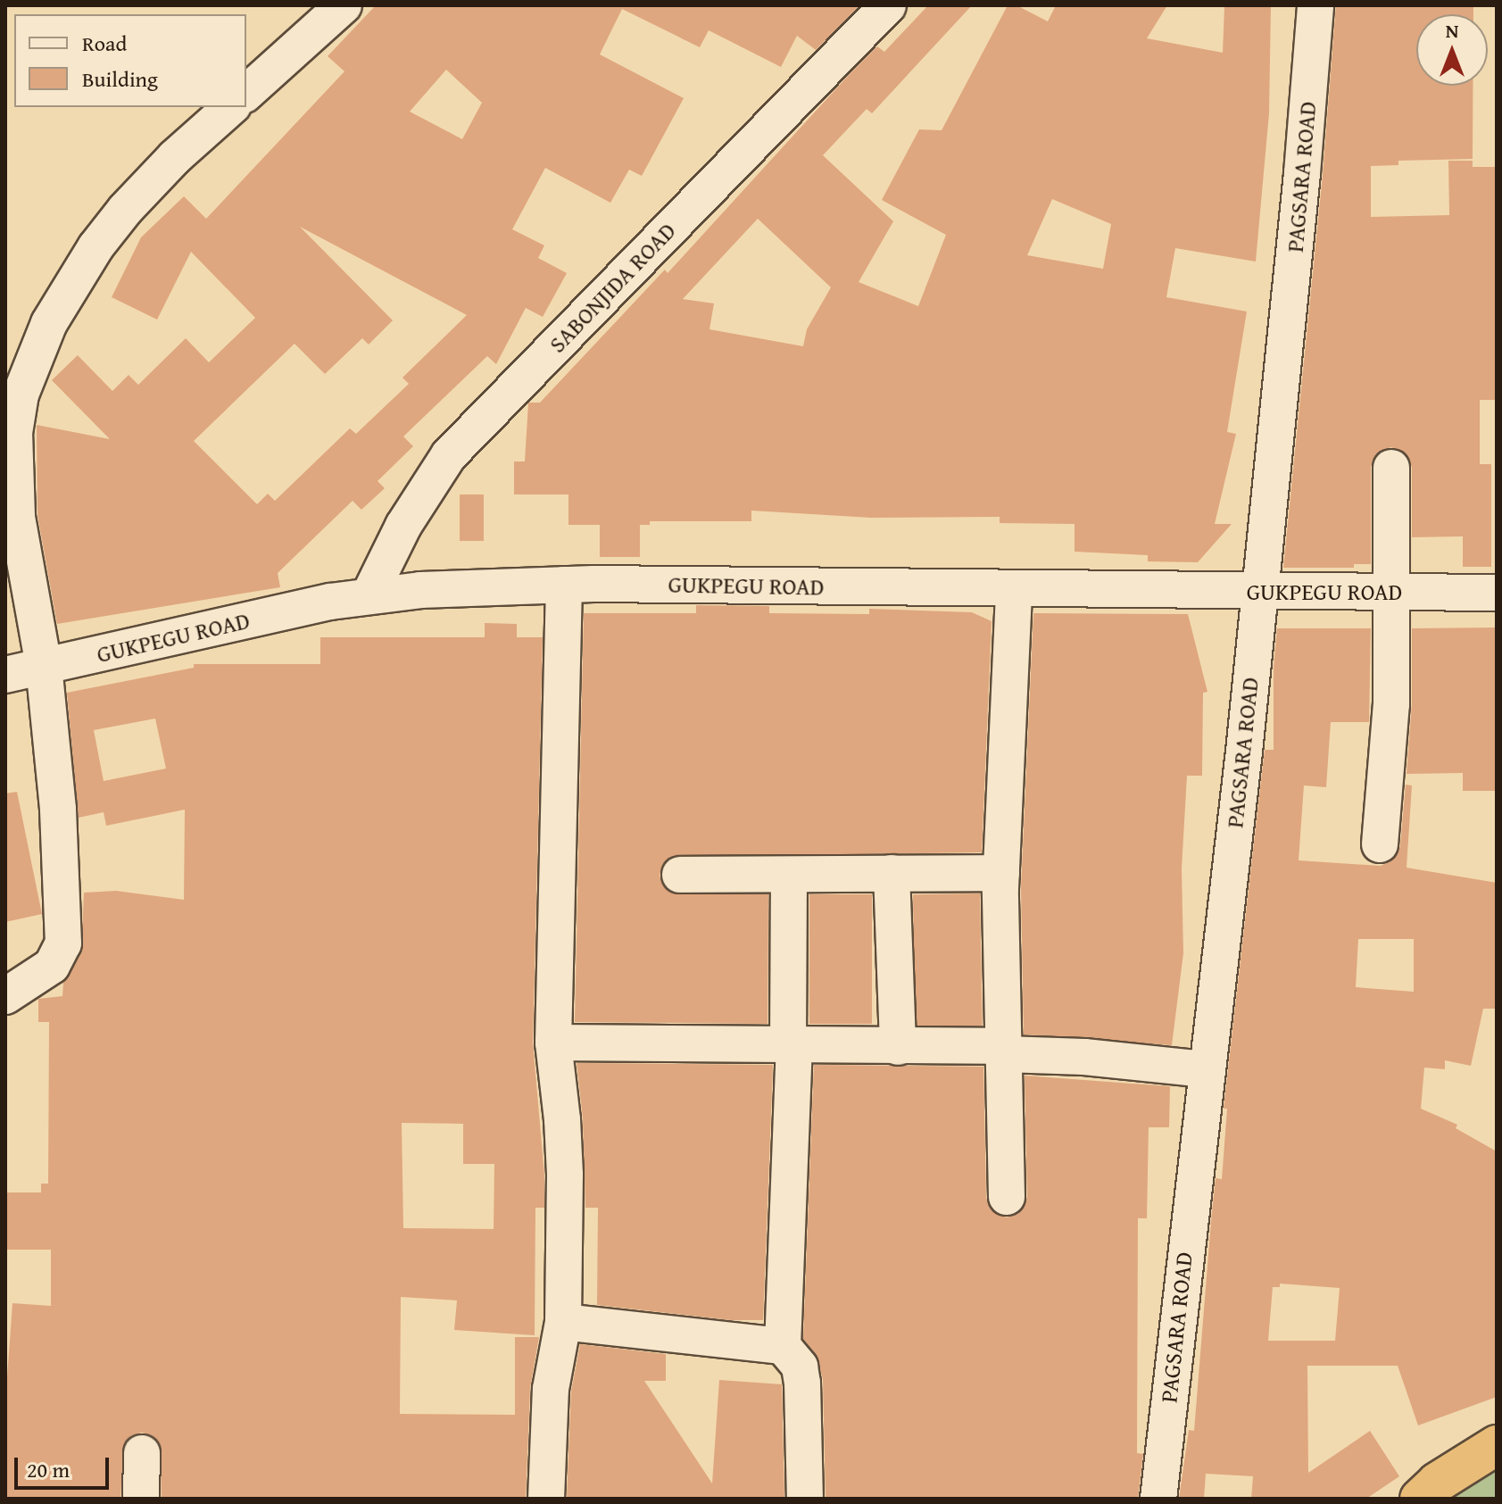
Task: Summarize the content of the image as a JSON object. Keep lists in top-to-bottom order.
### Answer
{
  "streets": {
    "street": ["PAGSARA ROAD", "SABONJIDA ROAD", "GUKPEGU ROAD"]
  },
  "crossings": [
    ["PAGSARA ROAD", "GUKPEGU ROAD"],
    ["SABONJIDA ROAD", "GUKPEGU ROAD"]
  ],
  "legend": ["Road", "Building"],
  "scale_bar": "20 m",
  "north": "top"
}
